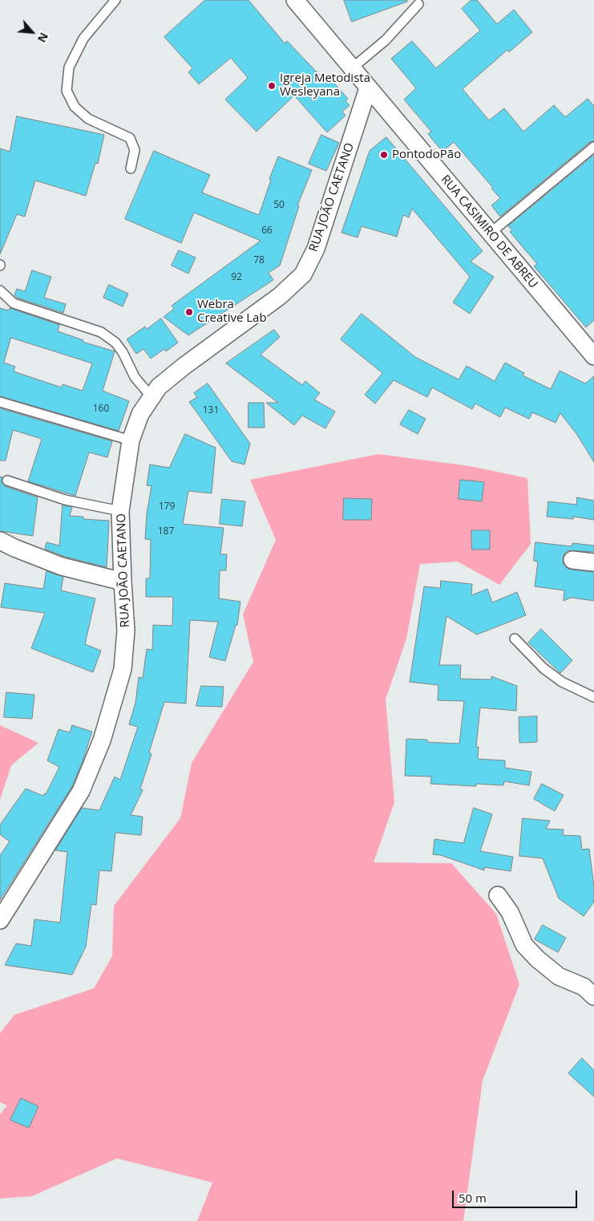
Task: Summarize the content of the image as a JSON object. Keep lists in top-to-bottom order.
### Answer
{
  "streets": {
    "street": ["RUA JOÃO CAETANO", "RUA CASIMIRO DE ABREU"]
  },
  "crossings": [
    ["RUA JOÃO CAETANO", "RUA CASIMIRO DE ABREU"]
  ],
  "places": ["Igreja Metodista Wesleyana", "PontodoPão", "Webra Creative Lab"],
  "house_numbers": [
    "50",
    "66",
    "78",
    "92",
    "160",
    "131",
    "179",
    "187"
  ],
  "scale_bar": "50 m",
  "north": "bottom right"
}
